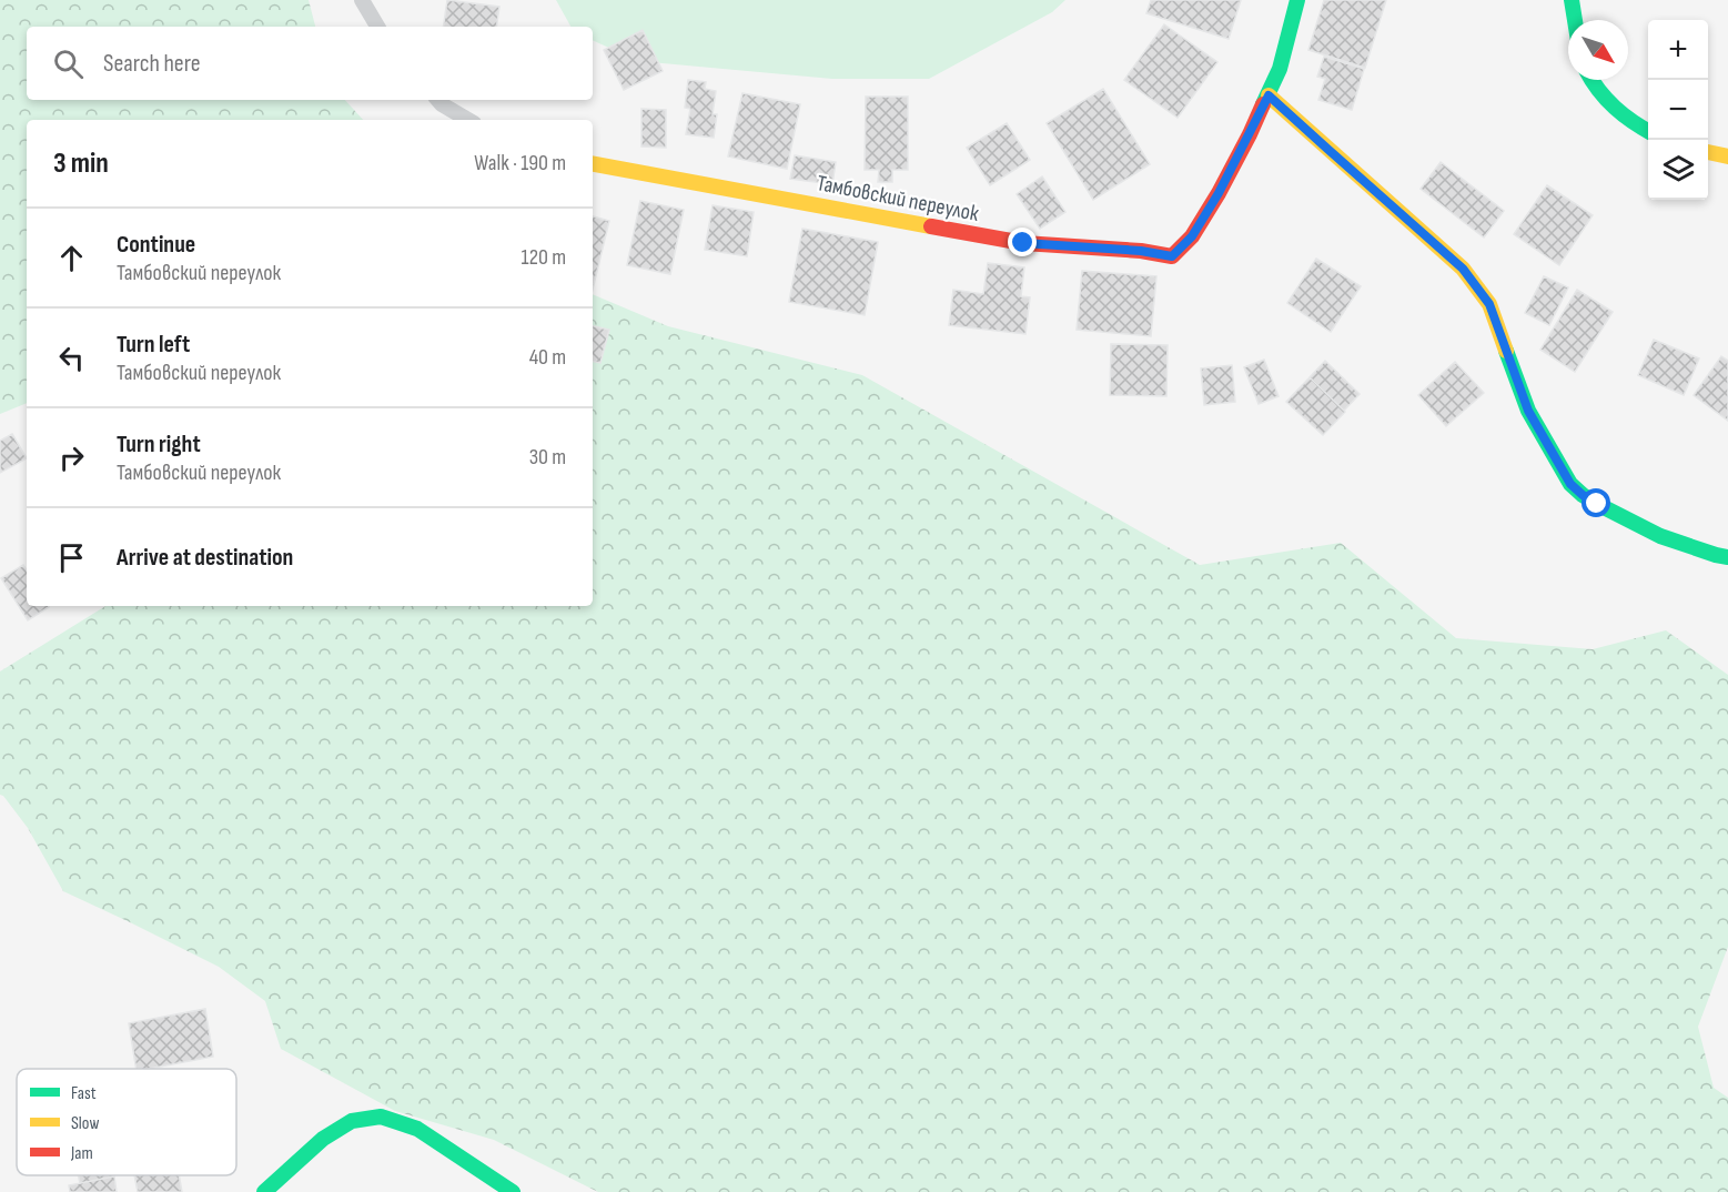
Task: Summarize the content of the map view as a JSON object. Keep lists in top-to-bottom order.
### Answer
{
  "streets": {
    "street": ["Тамбовский переулок"]
  },
  "legend": ["Fast", "Slow", "Jam"],
  "north": "bottom right",
  "page": {
    "map_buttons": ["+", "−"],
    "search": "Search here",
    "heading": ["3 min", "Walk · 190 m"],
    "list": [
      ["Continue", "Тамбовский переулок", "120 m"],
      ["Turn left", "Тамбовский переулок", "40 m"],
      ["Turn right", "Тамбовский переулок", "30 m"],
      "Arrive at destination"
    ]
  }
}
